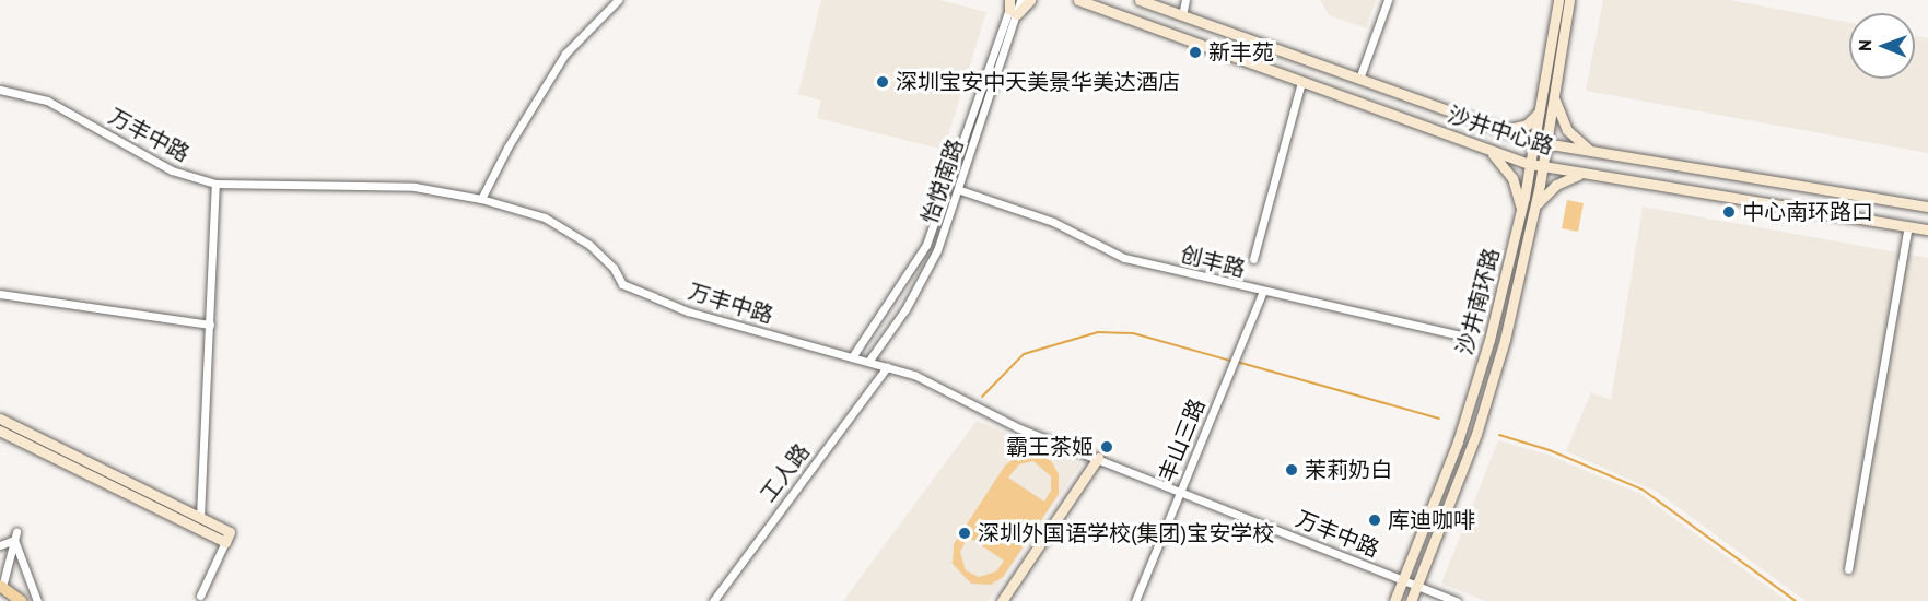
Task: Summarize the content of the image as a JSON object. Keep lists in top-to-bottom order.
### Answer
{
  "streets": {
    "street": [
      "沙井中心路",
      "万丰中路",
      "怡悦南路",
      "创丰路",
      "沙井南环路",
      "丰山三路",
      "工人路"
    ]
  },
  "crossings": [
    ["沙井中心路", "沙井南环路"],
    ["万丰中路", "怡悦南路"],
    ["万丰中路", "沙井南环路"],
    ["万丰中路", "丰山三路"],
    ["万丰中路", "工人路"],
    ["怡悦南路", "创丰路"],
    ["创丰路", "丰山三路"]
  ],
  "places": [
    "新丰苑",
    "深圳宝安中天美景华美达酒店",
    "中心南环路口",
    "霸王茶姬",
    "茉莉奶白",
    "库迪咖啡",
    "深圳外国语学校(集团)宝安学校"
  ],
  "north": "left"
}
